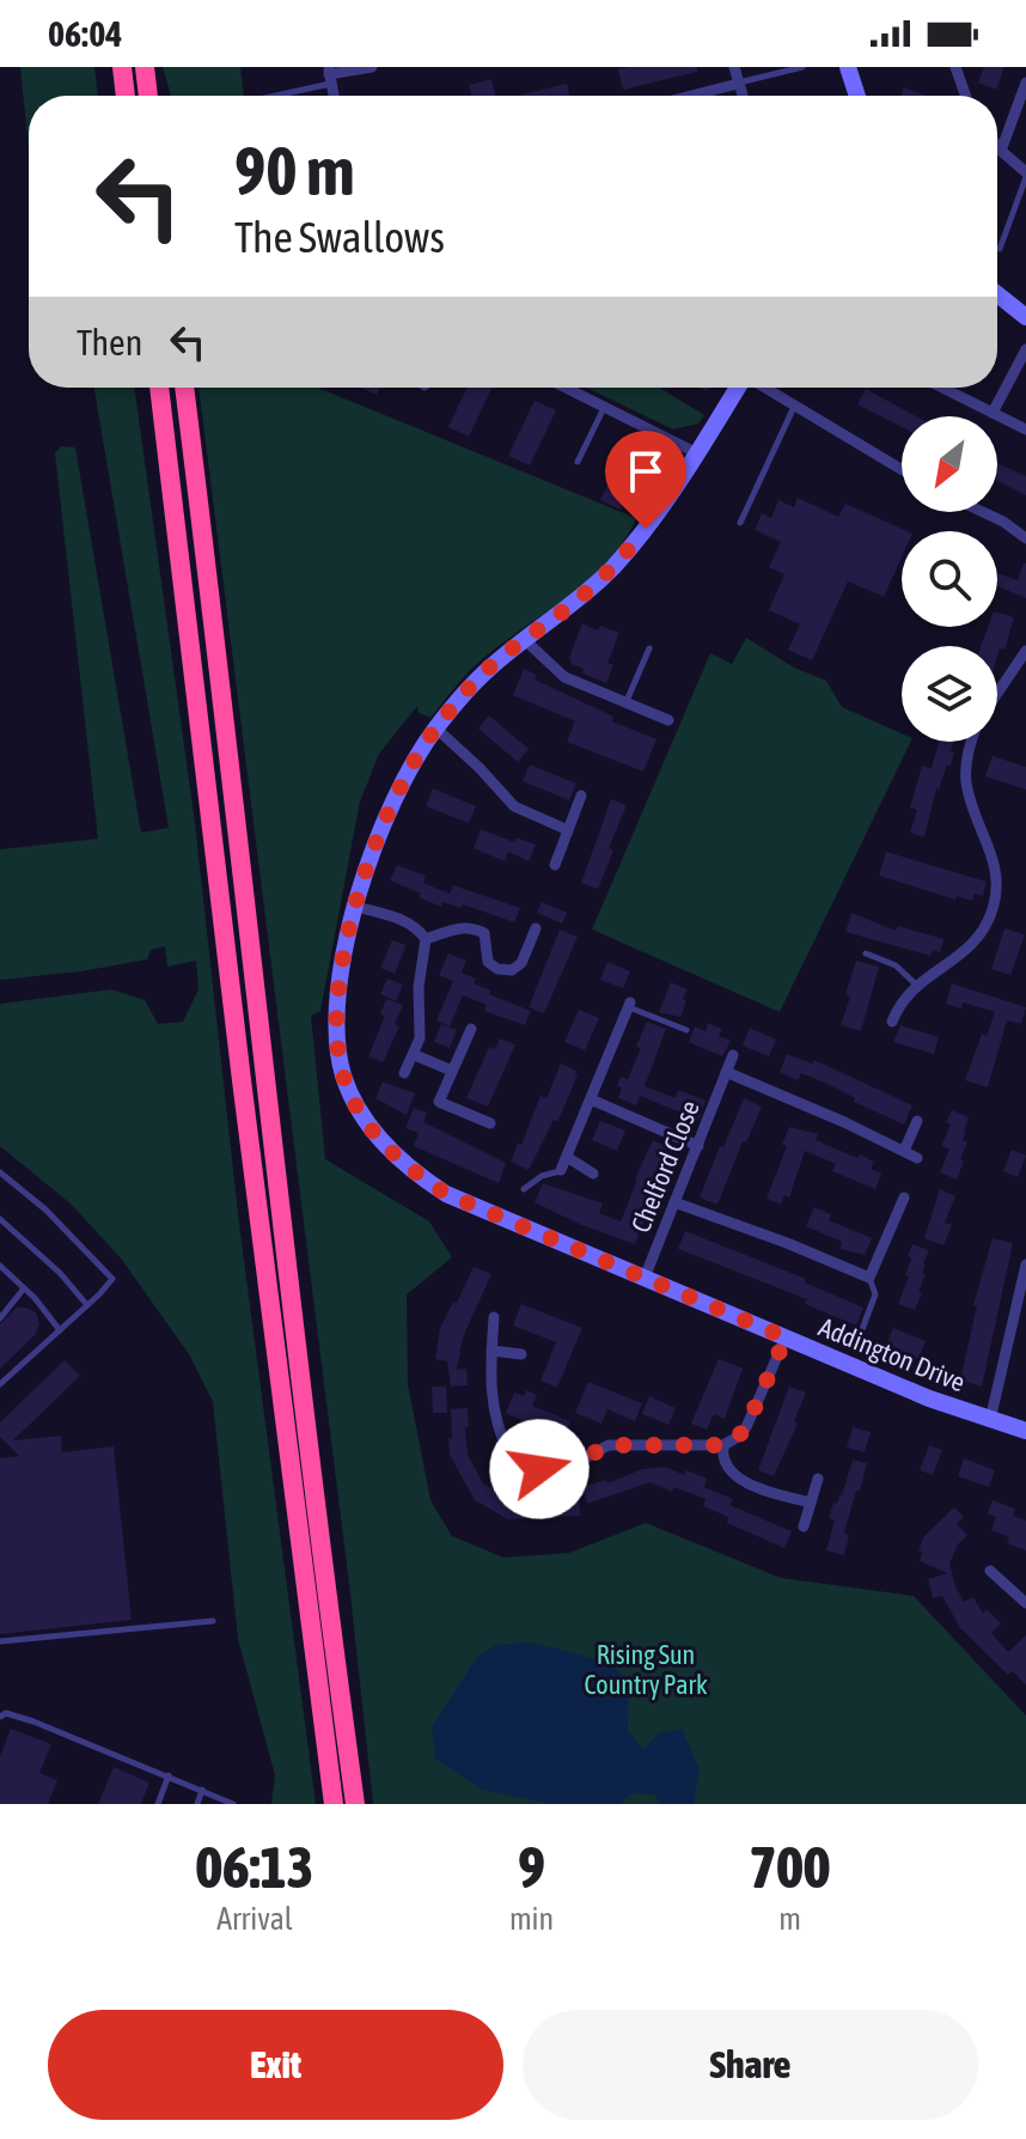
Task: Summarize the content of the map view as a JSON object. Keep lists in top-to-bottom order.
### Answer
{
  "streets": {
    "street": ["Chelford Close", "Addington Drive"]
  },
  "crossings": [
    ["Chelford Close", "Addington Drive"]
  ],
  "parks": ["Rising Sun Country Park"],
  "north": "bottom left",
  "page": {
    "status": "06:04",
    "turn": ["90 m", "The Swallows"],
    "then": "Then",
    "eta": [
      "06:13",
      "Arrival",
      "9",
      "min",
      "700",
      "m"
    ],
    "buttons": ["Exit", "Share"]
  }
}
